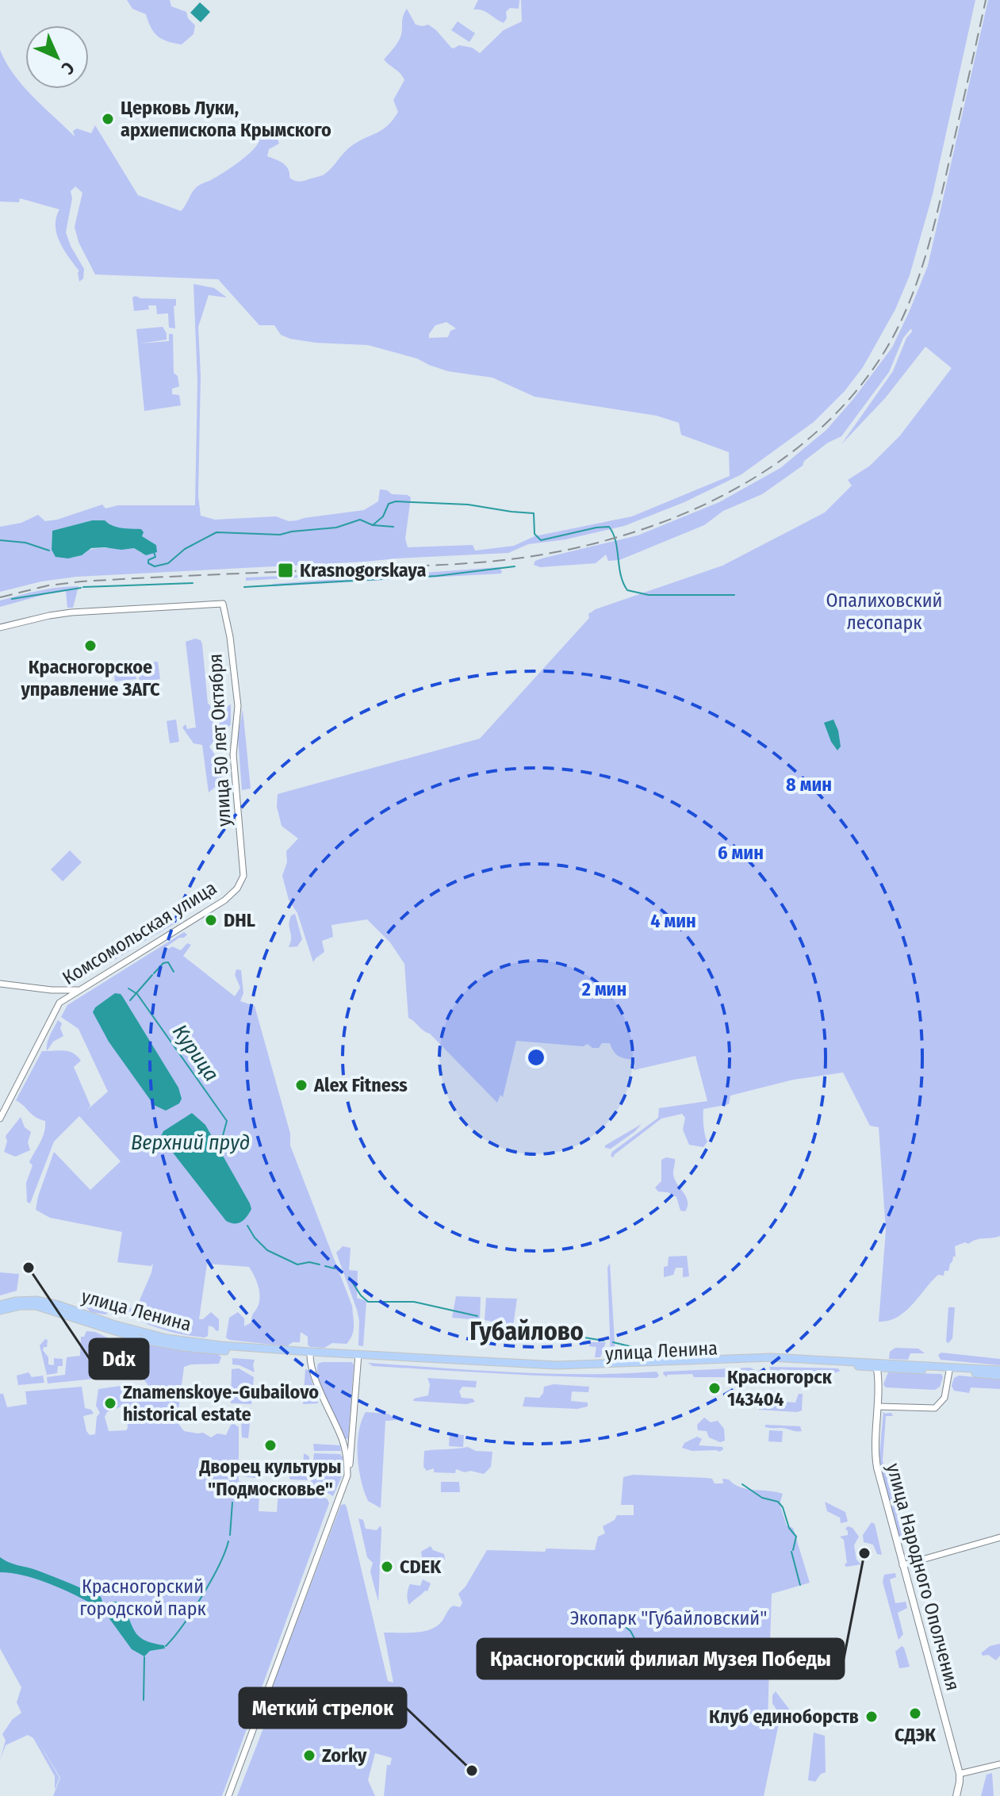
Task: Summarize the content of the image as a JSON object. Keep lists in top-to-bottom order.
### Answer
{
  "streets": {
    "main road": ["улица Ленина", "улица Народного Ополчения"],
    "street": ["улица 50 лет Октября", "Комсомольская улица"]
  },
  "crossings": [
    ["улица 50 лет Октября", "Комсомольская улица"],
    ["улица Ленина", "улица Народного Ополчения"]
  ],
  "districts": ["Губайлово"],
  "water": ["Курица", "Верхний пруд"],
  "parks": ["Опалиховский лесопарк", "Красногорский городской парк", "Экопарк \"Губайловский\""],
  "places": {
    "other": [
      "Церковь Луки, архиепископа Крымского",
      "Красногорское управление ЗАГС",
      "DHL",
      "Alex Fitness",
      "Ddx",
      "Красногорск 143404",
      "Znamenskoye-Gubailovo historical estate",
      "Дворец культуры \"Подмосковье\"",
      "Красногорский филиал Музея Победы",
      "CDEK",
      "СДЭК",
      "Клуб единоборств",
      "Zorky",
      "Меткий стрелок"
    ],
    "transit": ["Krasnogorskaya"]
  },
  "north": "bottom right",
  "rings": [
    "8 мин",
    "6 мин",
    "4 мин",
    "2 мин"
  ]
}
